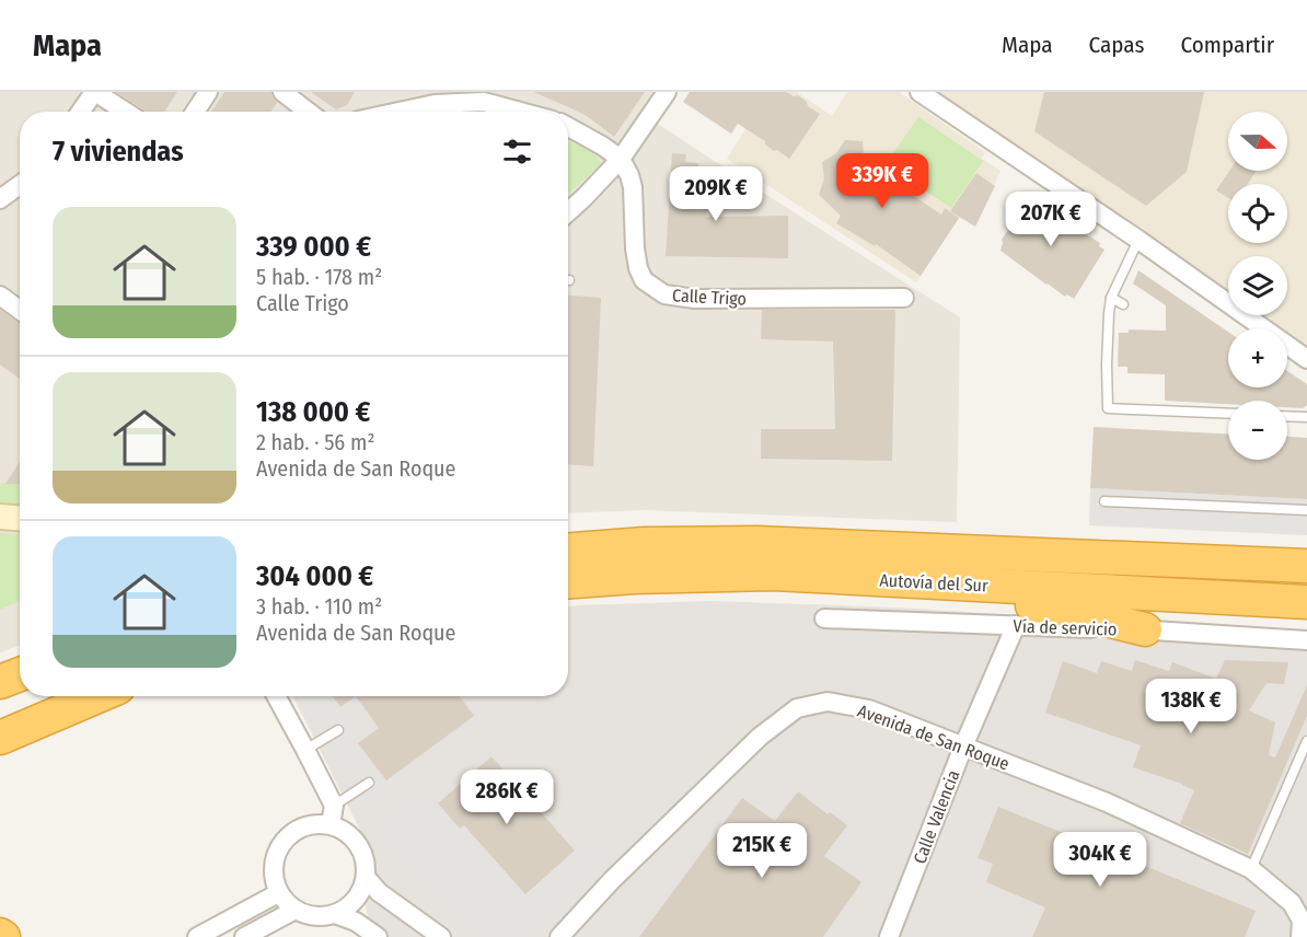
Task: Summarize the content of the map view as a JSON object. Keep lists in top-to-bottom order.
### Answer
{
  "streets": {
    "highway": ["Autovía del Sur"],
    "street": [
      "Calle Trigo",
      "Vía de servicio",
      "Avenida de San Roque",
      "Calle Valencia"
    ]
  },
  "crossings": [
    ["Vía de servicio", "Calle Valencia"],
    ["Avenida de San Roque", "Calle Valencia"]
  ],
  "north": "right",
  "page": {
    "header": "Mapa",
    "nav": ["Mapa", "Capas", "Compartir"],
    "map_buttons": ["+", "−"],
    "heading": "7 viviendas",
    "price": [
      "339K €",
      "209K €",
      "207K €",
      "138K €",
      "286K €",
      "215K €",
      "304K €"
    ],
    "list": [
      {
        "name": "339 000 €",
        "note": "5 hab. · 178 m² · Calle Trigo"
      },
      {
        "name": "138 000 €",
        "note": "2 hab. · 56 m² · Avenida de San Roque"
      },
      {
        "name": "304 000 €",
        "note": "3 hab. · 110 m² · Avenida de San Roque"
      }
    ]
  }
}
